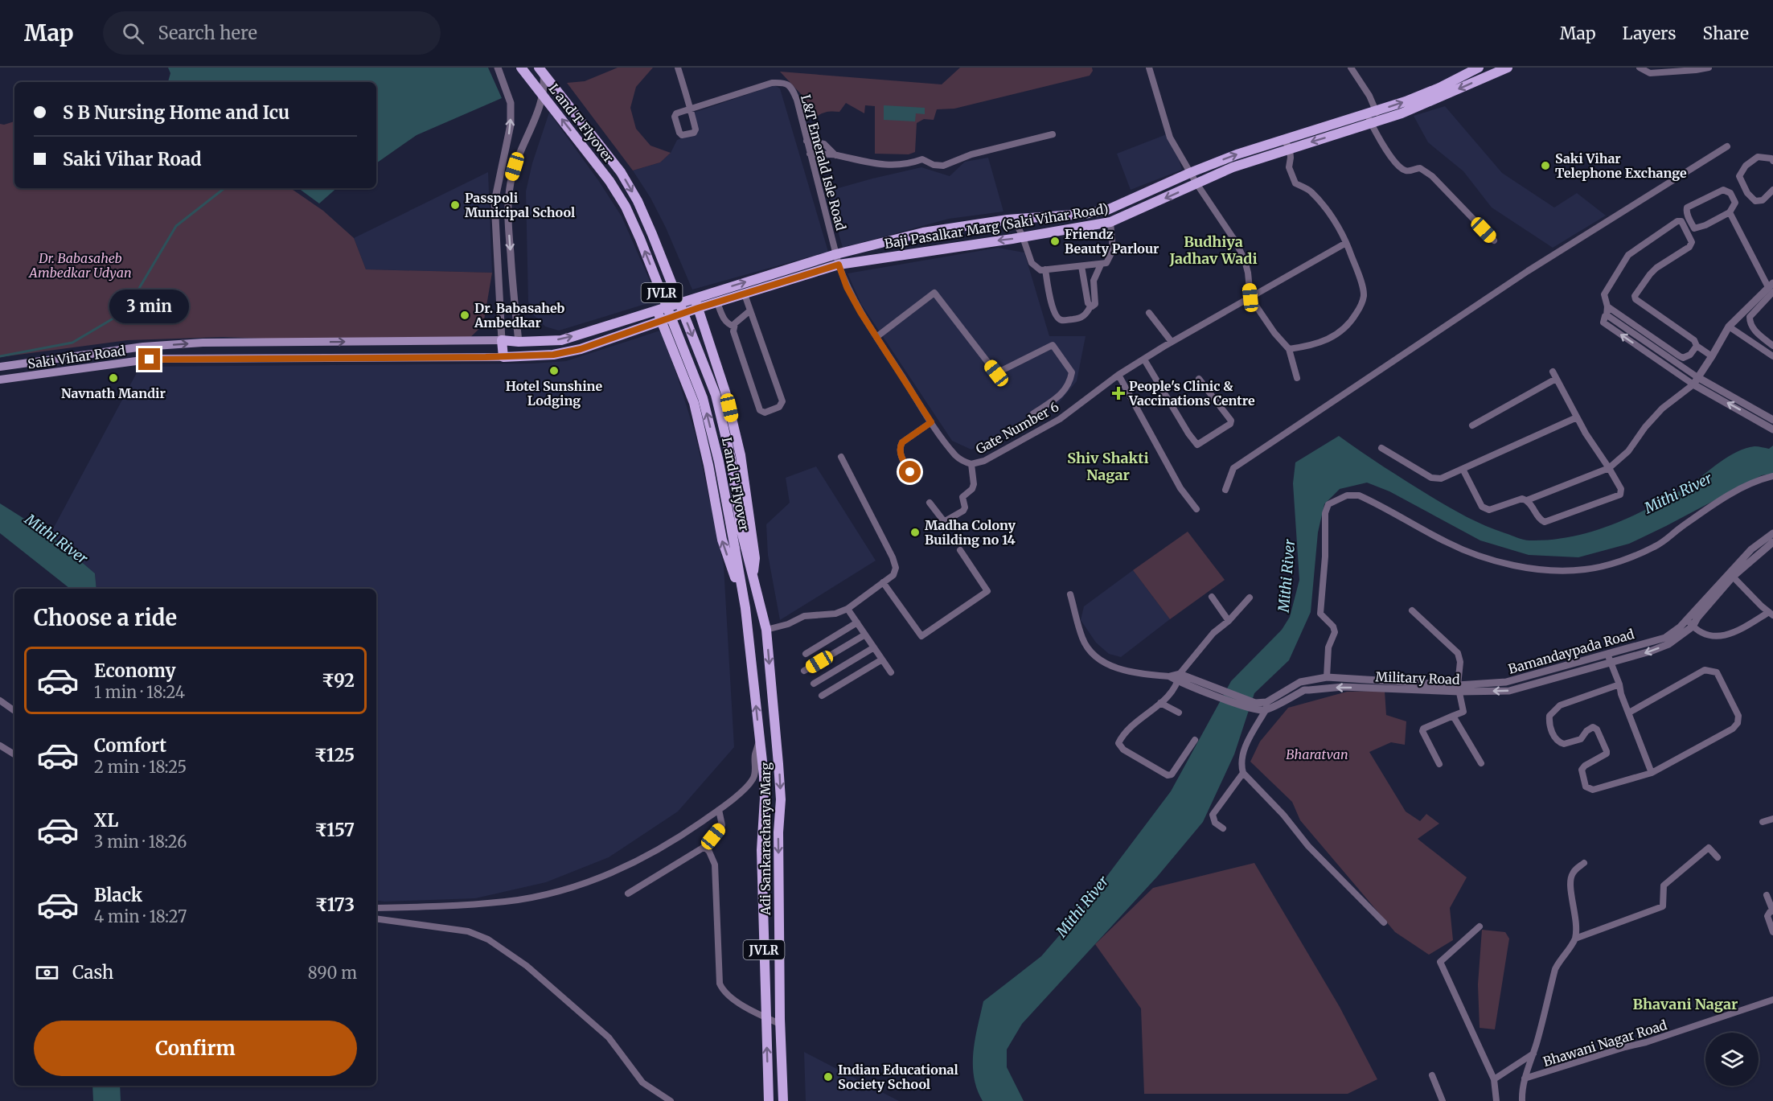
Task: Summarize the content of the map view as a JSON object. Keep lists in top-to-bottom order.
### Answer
{
  "streets": {
    "main road": [
      "L and T Flyover",
      "Baji Pasalkar Marg (Saki Vihar Road)",
      "JVLR",
      "Saki Vihar Road",
      "Adi Sankaracharya Marg"
    ],
    "street": [
      "L&T Emerald Isle Road",
      "Gate Number 6",
      "Bamandaypada Road",
      "Military Road",
      "Bhawani Nagar Road"
    ]
  },
  "crossings": [
    ["L and T Flyover", "Adi Sankaracharya Marg"],
    ["L&T Emerald Isle Road", "Baji Pasalkar Marg (Saki Vihar Road)"],
    ["L&T Emerald Isle Road", "Gate Number 6"],
    ["Baji Pasalkar Marg (Saki Vihar Road)", "Saki Vihar Road"],
    ["Bamandaypada Road", "Military Road"]
  ],
  "districts": ["Budhiya Jadhav Wadi", "Shiv Shakti Nagar", "Bhavani Nagar"],
  "water": ["Mithi River"],
  "parks": ["Dr. Babasaheb Ambedkar Udyan", "Bharatvan"],
  "places": {
    "other": [
      "Saki Vihar Telephone Exchange",
      "Passpoli Municipal School",
      "Friendz Beauty Parlour",
      "Dr. Babasaheb Ambedkar",
      "Hotel Sunshine Lodging",
      "Navnath Mandir",
      "Madha Colony Building no 14",
      "Indian Educational Society School"
    ],
    "health": ["People's Clinic & Vaccinations Centre"]
  },
  "page": {
    "header": "Map",
    "search": "Search here",
    "nav": ["Map", "Layers", "Share"],
    "banner": ["S B Nursing Home and Icu", "Saki Vihar Road"],
    "bubble": "3 min",
    "heading": "Choose a ride",
    "list": [
      {
        "name": "Economy",
        "note": "1 min · 18:24",
        "value": "₹92"
      },
      {
        "name": "Comfort",
        "note": "2 min · 18:25",
        "value": "₹125"
      },
      {
        "name": "XL",
        "note": "3 min · 18:26",
        "value": "₹157"
      },
      {
        "name": "Black",
        "note": "4 min · 18:27",
        "value": "₹173"
      }
    ],
    "pay": ["Cash", "890 m"],
    "buttons": "Confirm"
  }
}
